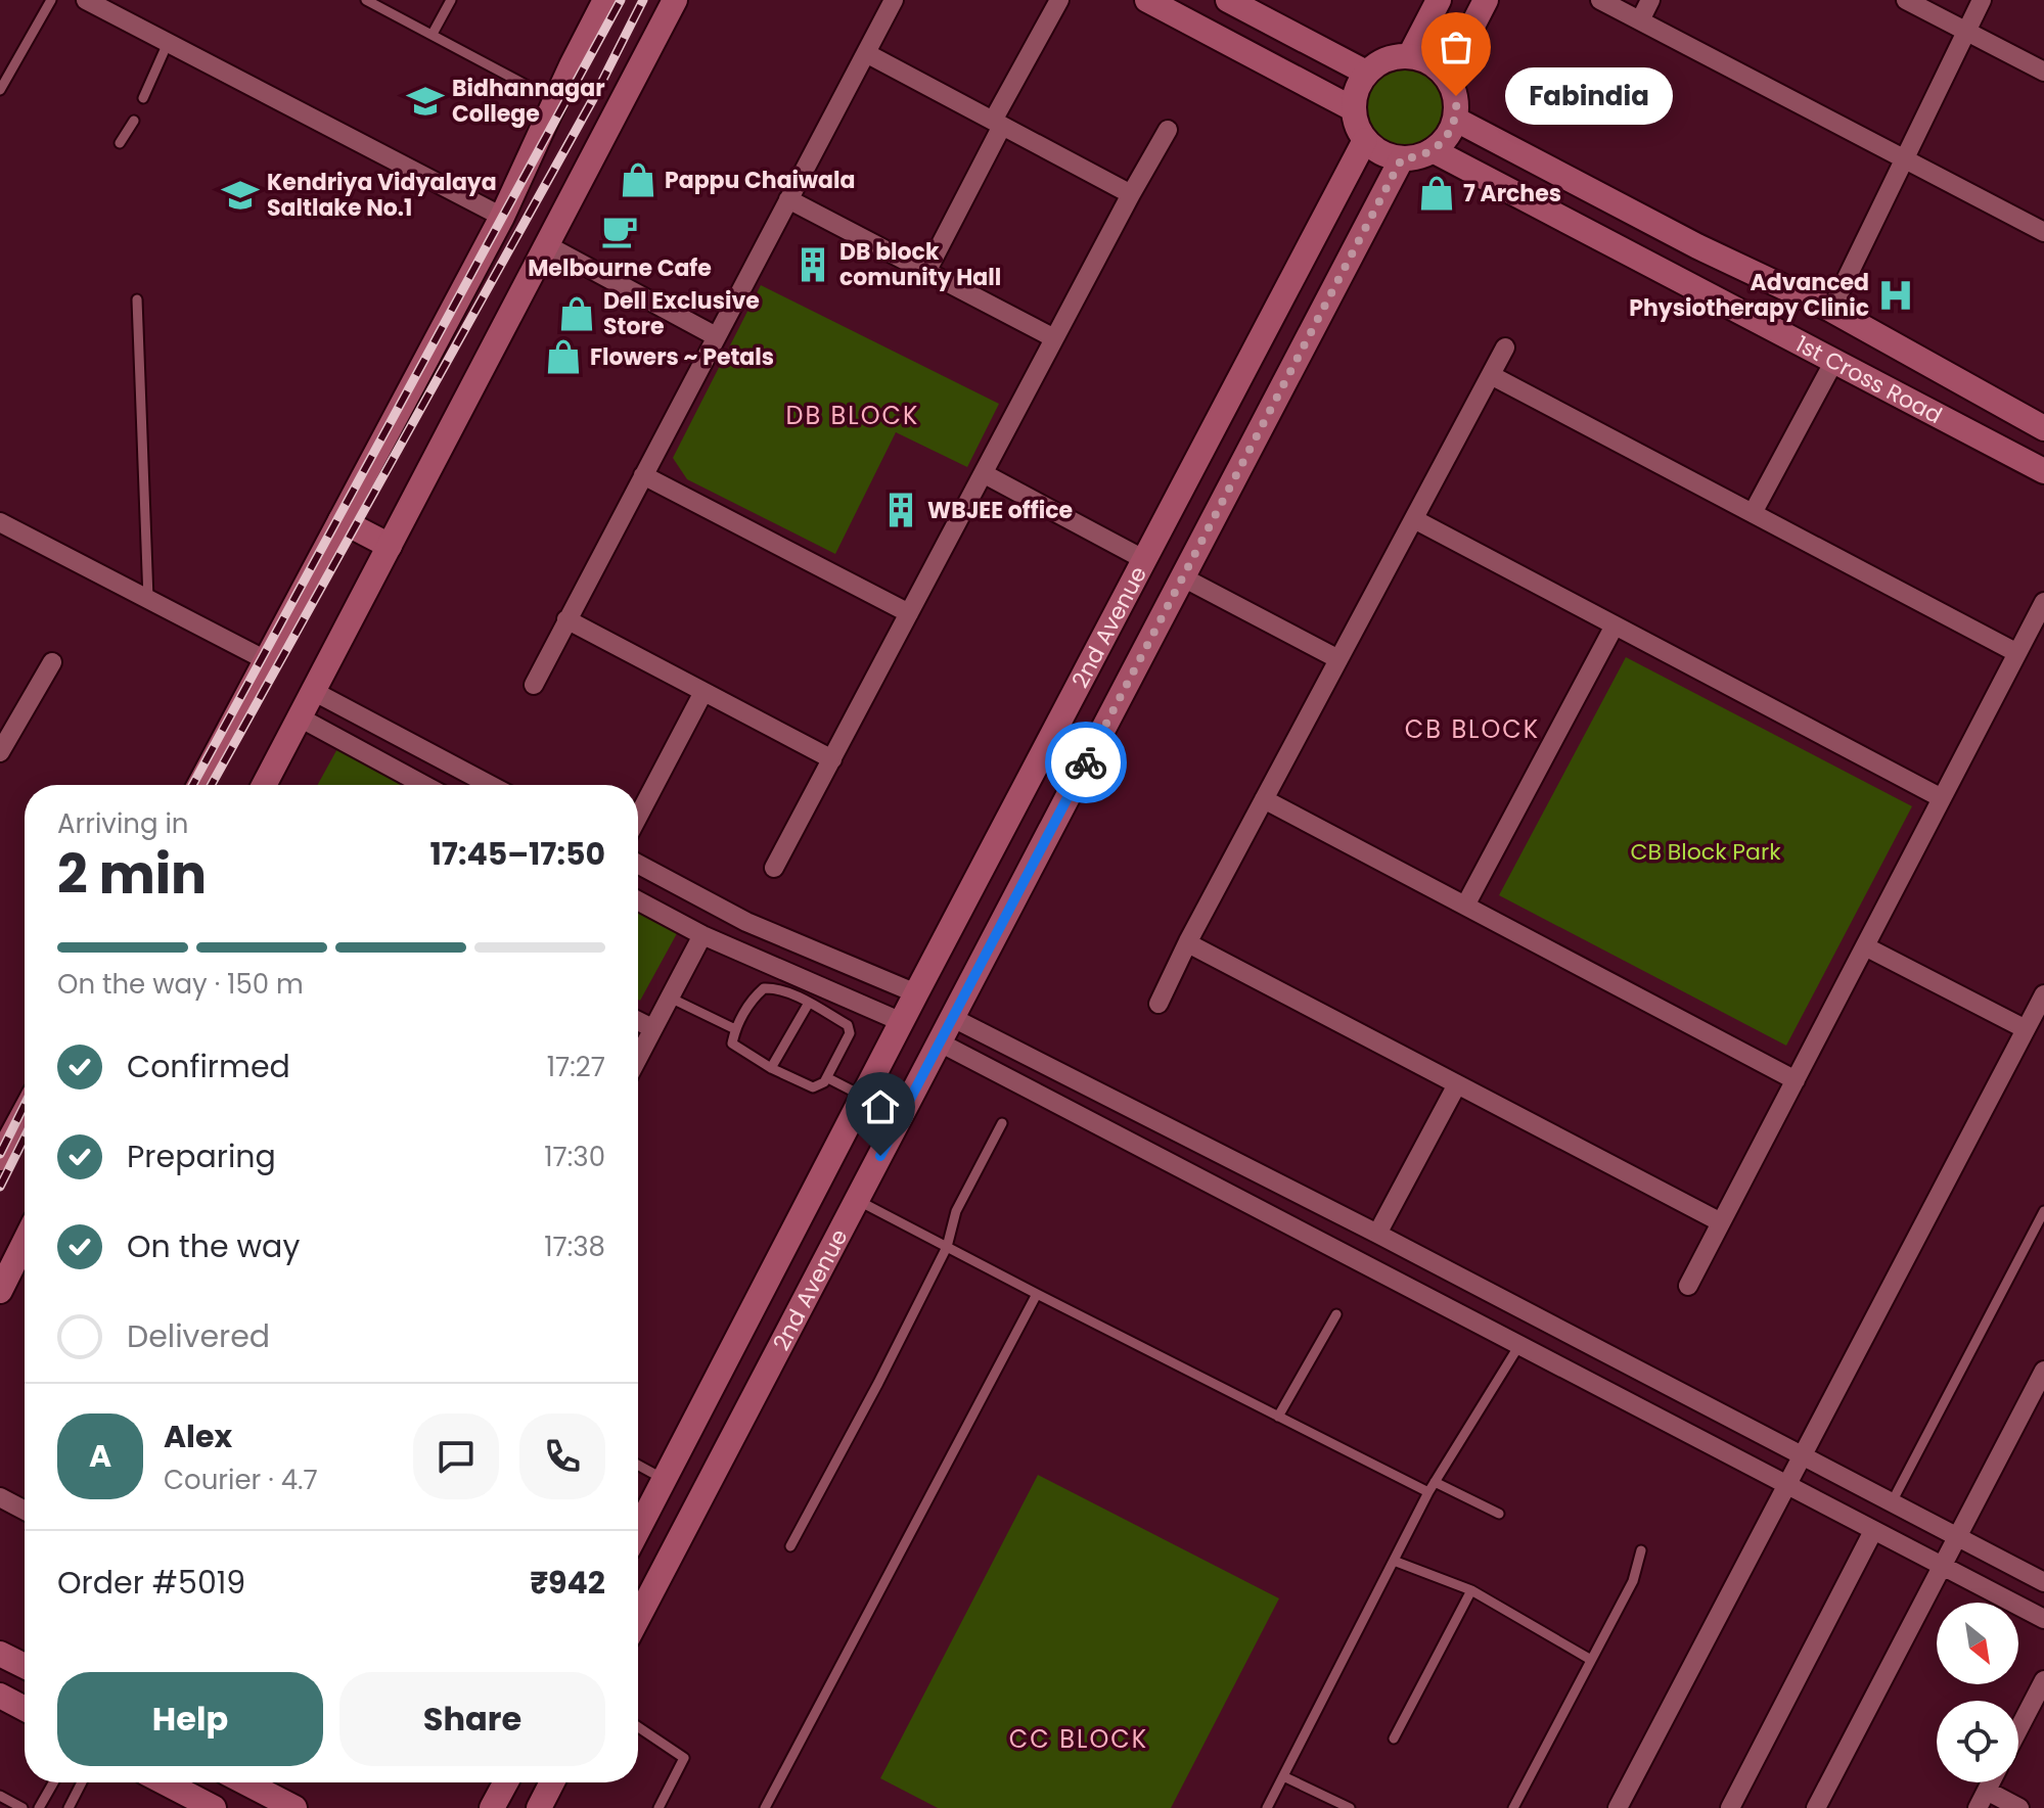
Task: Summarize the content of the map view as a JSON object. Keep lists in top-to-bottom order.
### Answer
{
  "streets": {
    "street": ["1st Cross Road", "2nd Avenue"]
  },
  "crossings": [
    ["1st Cross Road", "2nd Avenue"]
  ],
  "districts": ["DB BLOCK", "CB BLOCK", "CC BLOCK"],
  "parks": ["CB Block Park"],
  "places": {
    "other": ["Fabindia"],
    "school or university": ["Bidhannagar College", "Kendriya Vidyalaya Saltlake No.1"],
    "shop": [
      "Pappu Chaiwala",
      "7 Arches",
      "Dell Exclusive Store",
      "Flowers ~ Petals"
    ],
    "cafe": ["Melbourne Cafe"],
    "building": ["DB block comunity Hall", "WBJEE office"],
    "hospital": ["Advanced Physiotherapy Clinic"]
  },
  "north": "bottom right",
  "page": {
    "bubble": "Fabindia",
    "heading": ["2 min", "Arriving in", "17:45–17:50"],
    "panel": [
      "Alex",
      "Courier · 4.7",
      "Order #5019",
      "₹942"
    ],
    "bar": "On the way · 150 m",
    "list": [
      ["Confirmed", "17:27"],
      ["Preparing", "17:30"],
      ["On the way", "17:38"],
      "Delivered"
    ],
    "round": "A",
    "buttons": ["Help", "Share"]
  }
}
